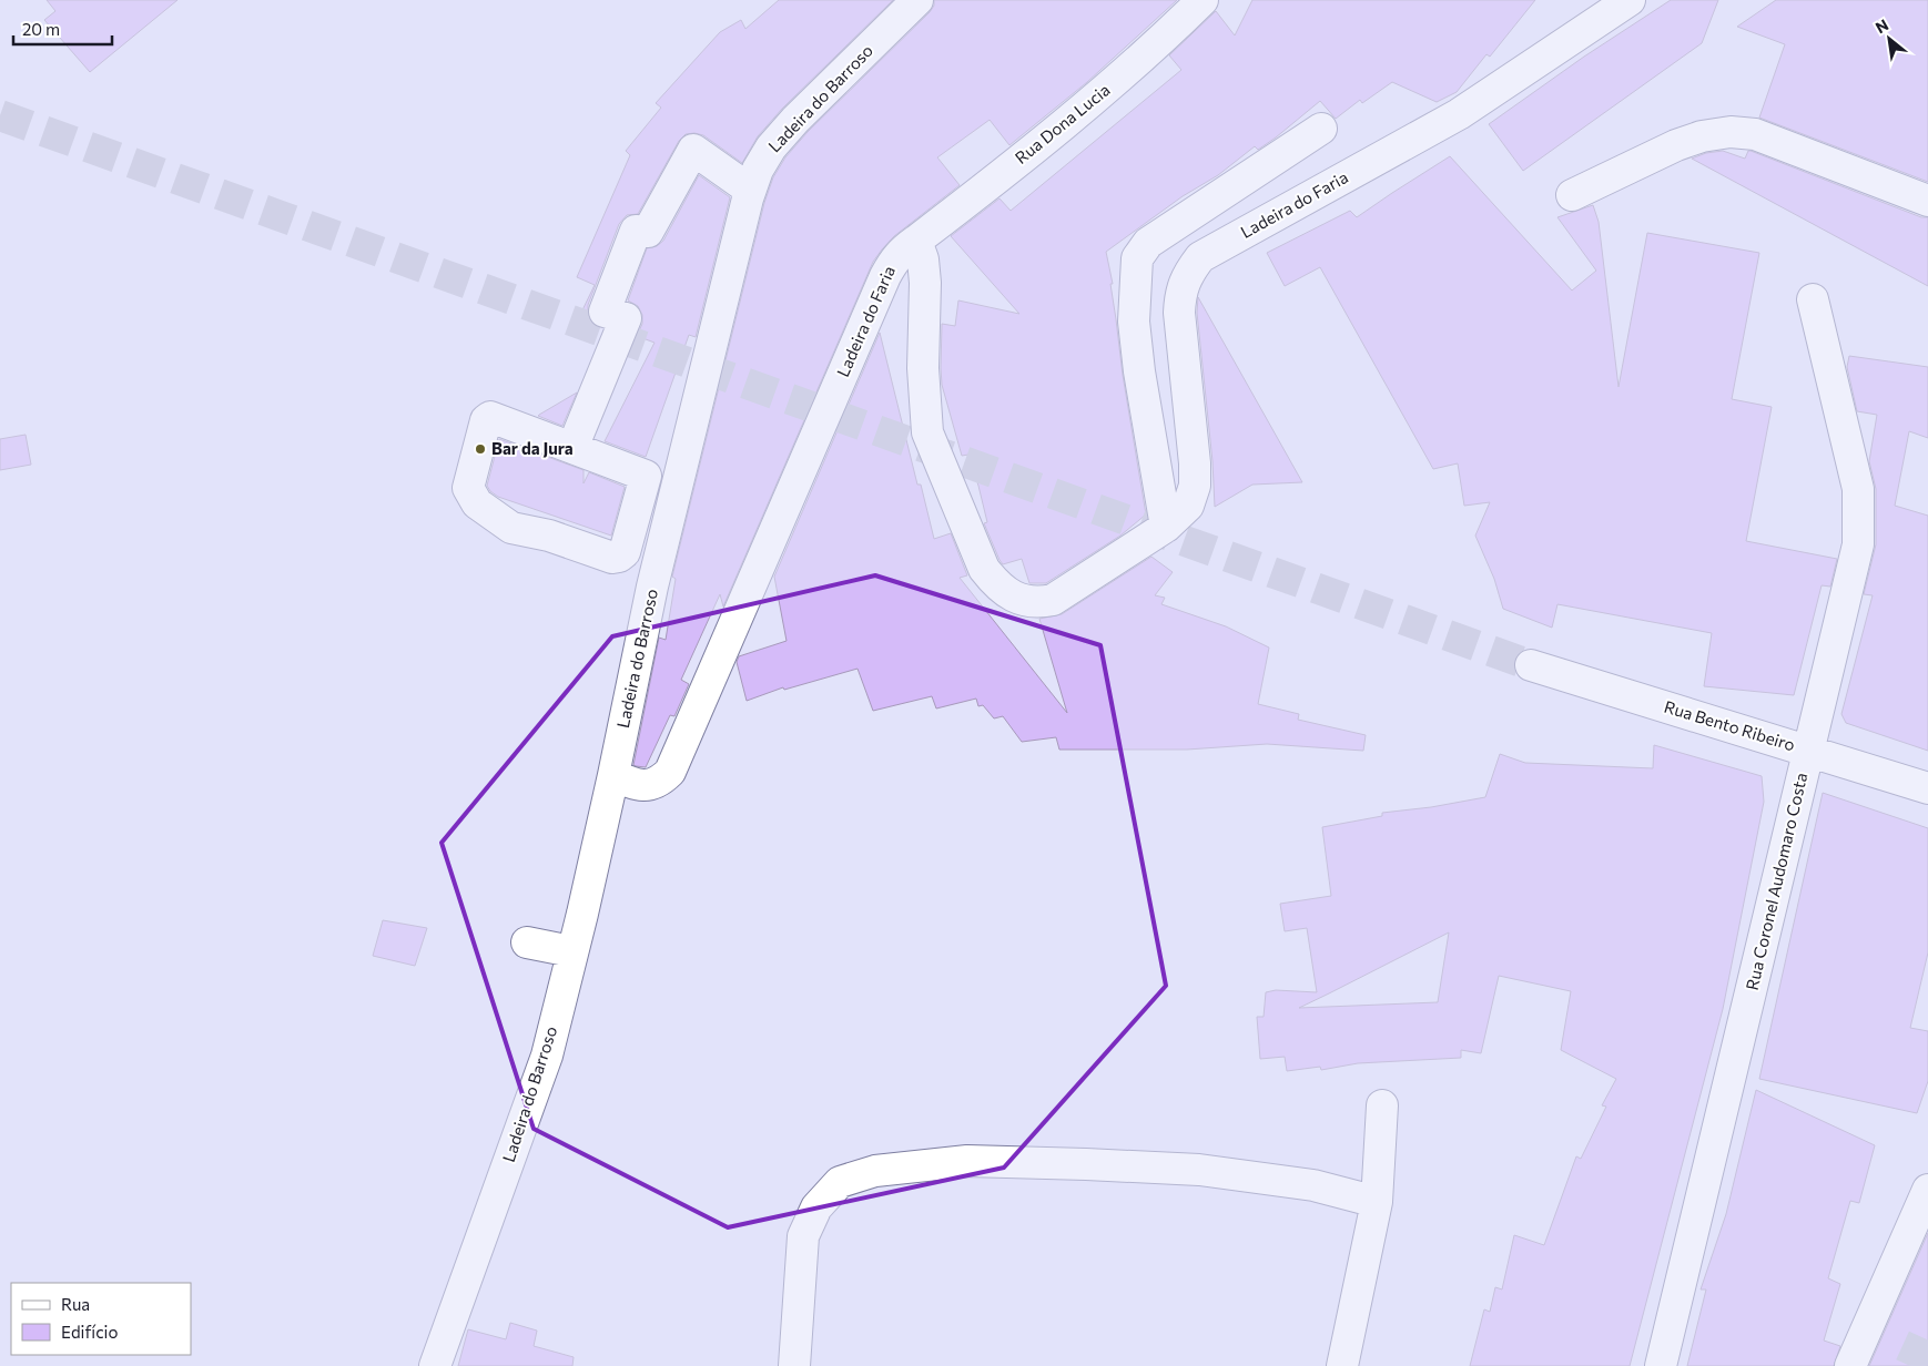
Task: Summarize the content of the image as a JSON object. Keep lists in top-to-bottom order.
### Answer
{
  "streets": {
    "street": [
      "Ladeira do Barroso",
      "Rua Dona Lucia",
      "Ladeira do Faria",
      "Rua Bento Ribeiro",
      "Rua Coronel Audomaro Costa"
    ]
  },
  "crossings": [
    ["Ladeira do Barroso", "Ladeira do Faria"],
    ["Rua Dona Lucia", "Ladeira do Faria"],
    ["Rua Bento Ribeiro", "Rua Coronel Audomaro Costa"]
  ],
  "places": ["Bar da Jura"],
  "legend": ["Rua", "Edifício"],
  "scale_bar": "20 m",
  "north": "top left"
}
